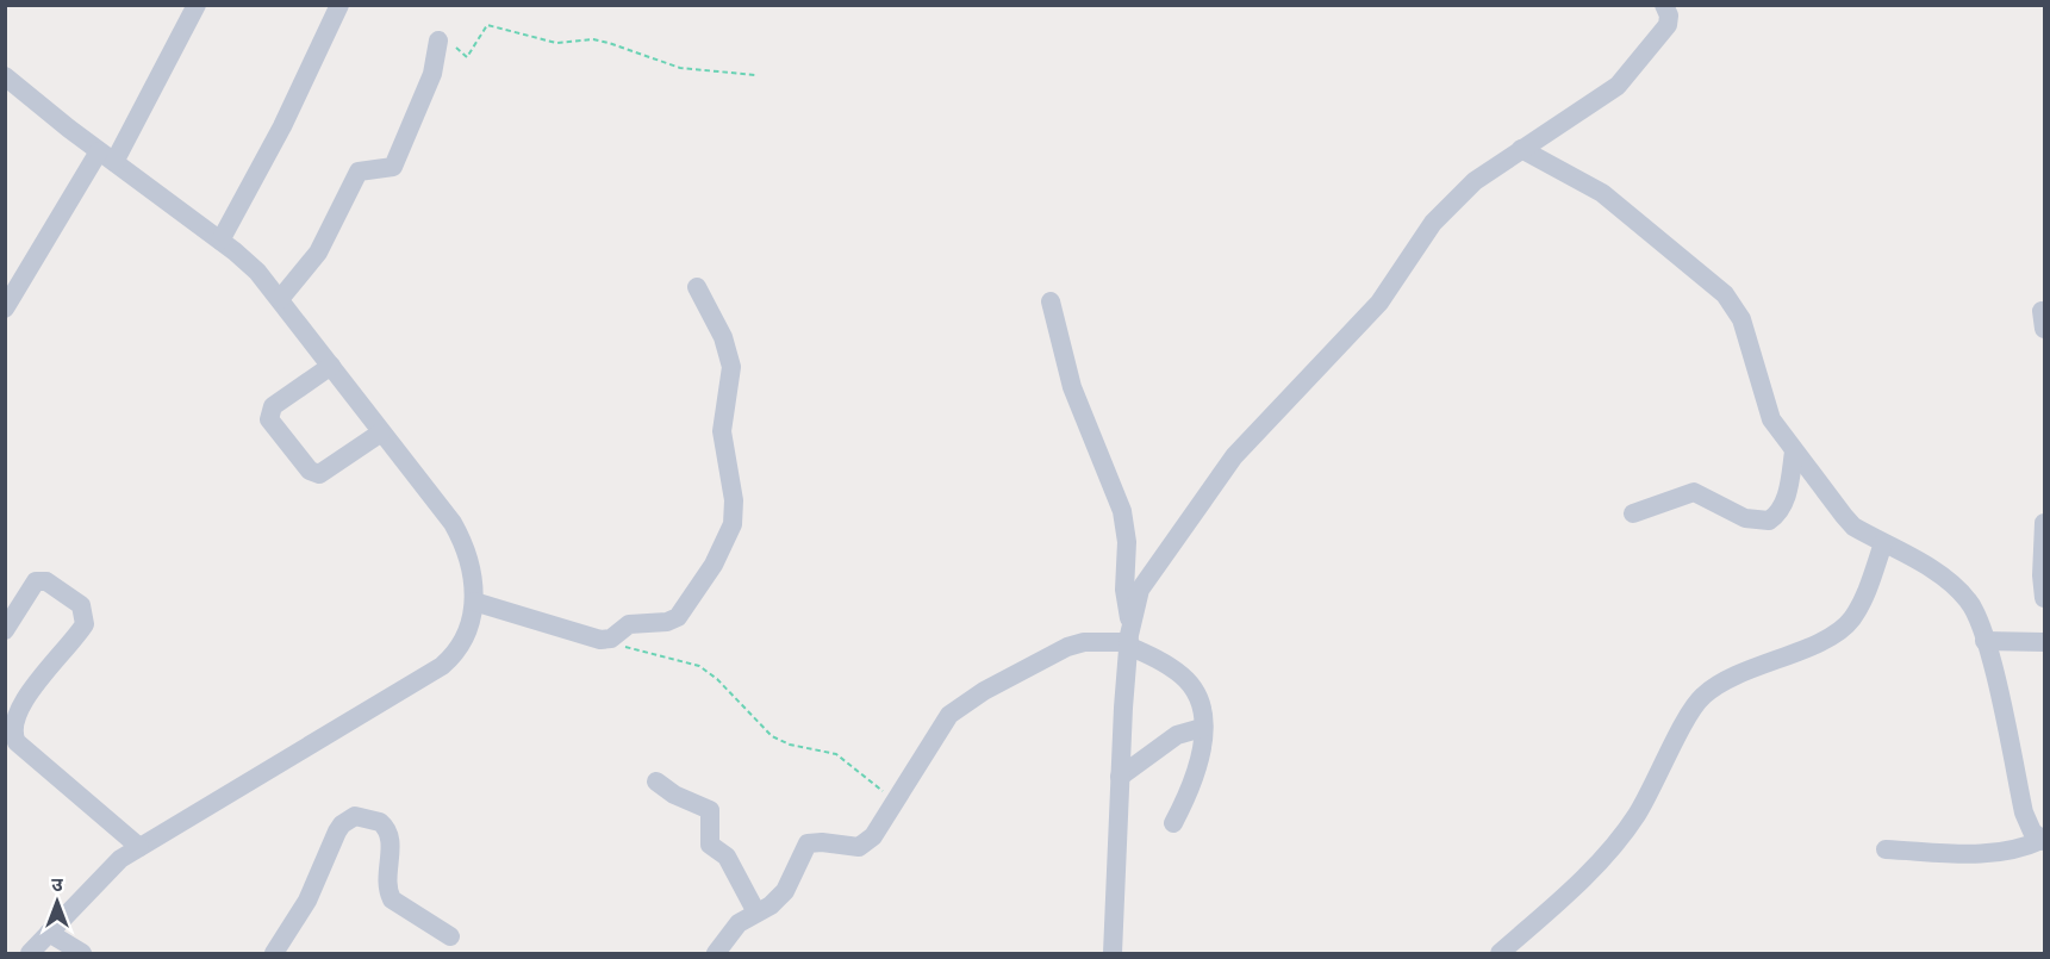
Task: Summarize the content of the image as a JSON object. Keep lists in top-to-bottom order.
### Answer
{
  "north": "top"
}
